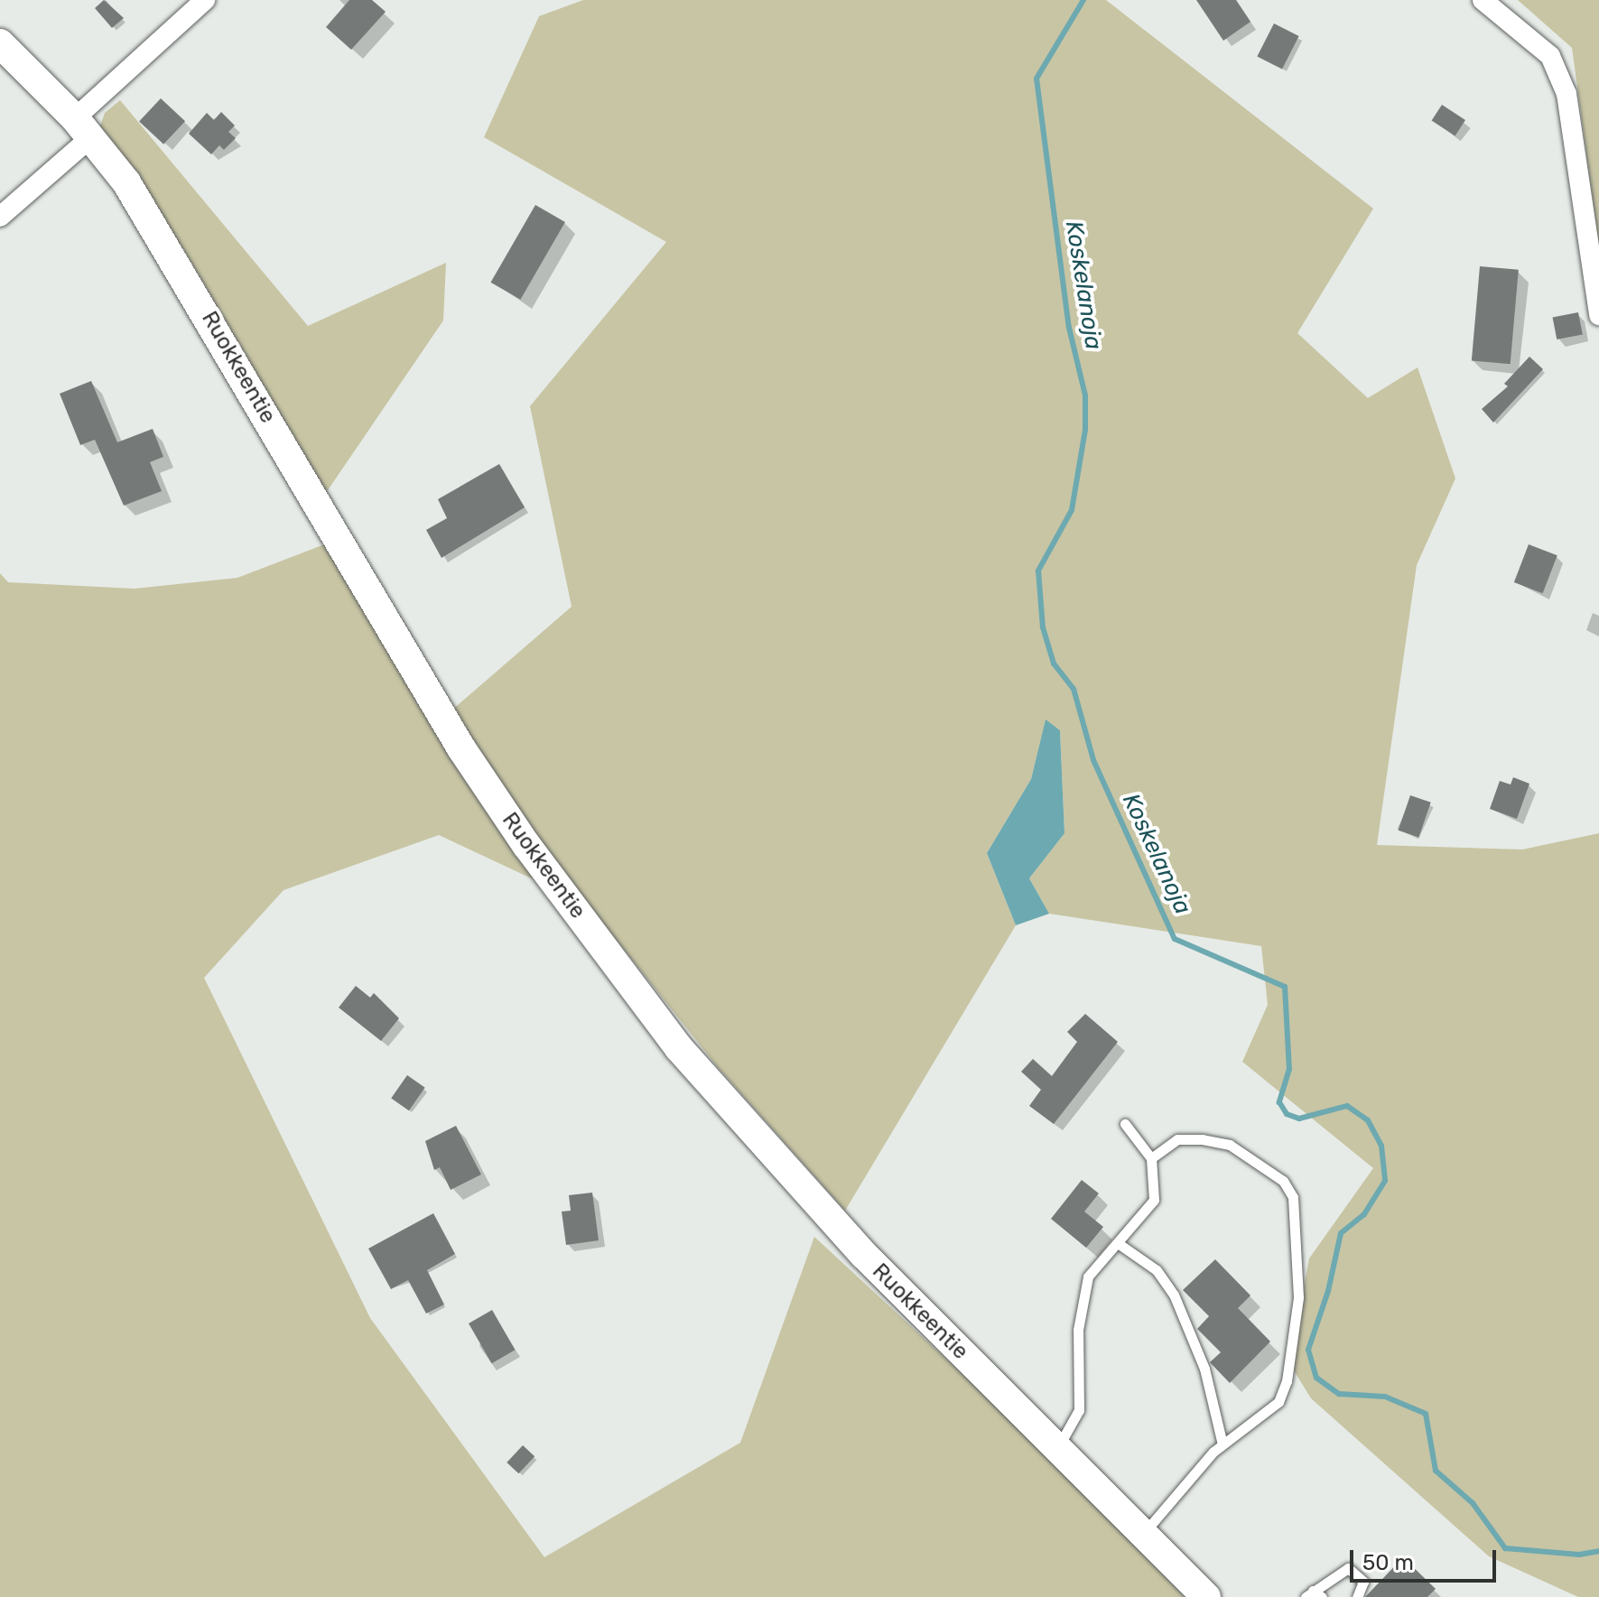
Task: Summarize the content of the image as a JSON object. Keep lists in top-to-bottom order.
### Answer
{
  "streets": {
    "street": ["Ruokkeentie"]
  },
  "water": ["Koskelanoja"],
  "scale_bar": "50 m"
}
